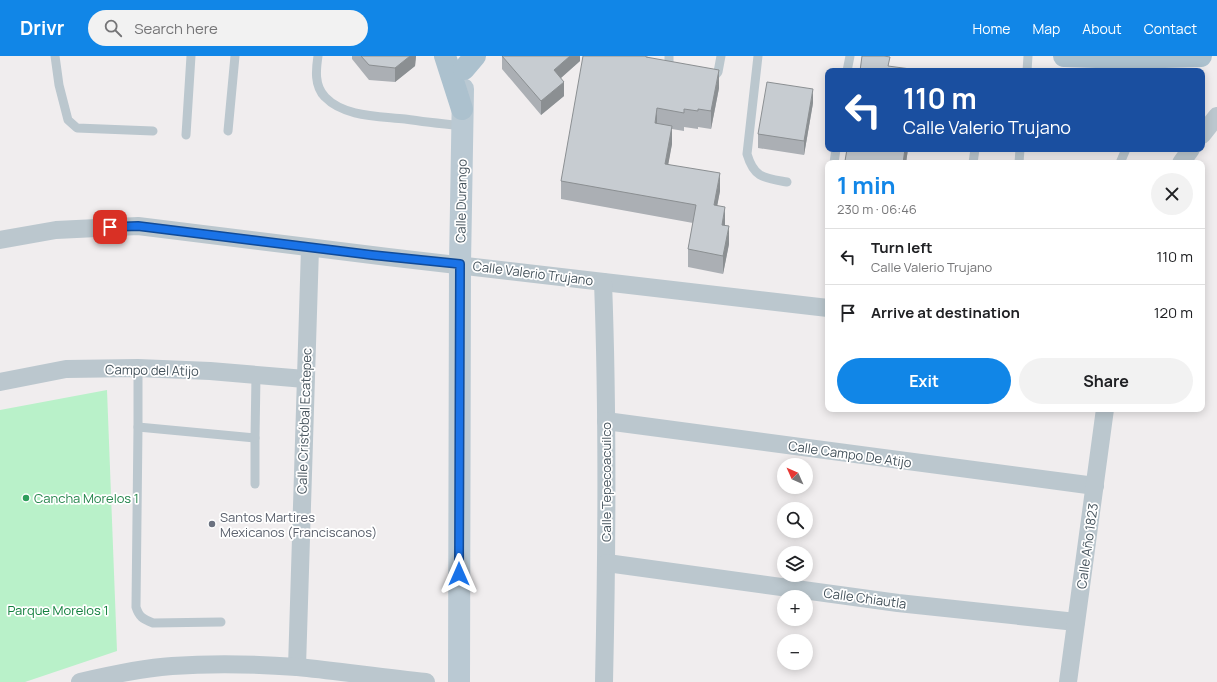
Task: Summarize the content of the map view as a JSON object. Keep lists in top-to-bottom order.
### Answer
{
  "streets": {
    "main road": ["Calle Durango"],
    "street": [
      "Calle Valerio Trujano",
      "Campo del Atijo",
      "Calle Cristóbal Ecatepec",
      "Calle Campo De Atijo",
      "Calle Tepecoacuilco",
      "Calle Año 1823",
      "Calle Chiautla"
    ]
  },
  "crossings": [
    ["Calle Durango", "Calle Valerio Trujano"],
    ["Calle Valerio Trujano", "Calle Cristóbal Ecatepec"],
    ["Calle Valerio Trujano", "Calle Tepecoacuilco"],
    ["Campo del Atijo", "Calle Cristóbal Ecatepec"],
    ["Calle Campo De Atijo", "Calle Tepecoacuilco"],
    ["Calle Campo De Atijo", "Calle Año 1823"],
    ["Calle Tepecoacuilco", "Calle Chiautla"],
    ["Calle Año 1823", "Calle Chiautla"]
  ],
  "parks": ["Parque Morelos 1"],
  "places": ["Cancha Morelos 1", "Santos Martires Mexicanos (Franciscanos)"],
  "north": "top left",
  "page": {
    "header": "Drivr",
    "search": "Search here",
    "nav": [
      "Home",
      "Map",
      "About",
      "Contact"
    ],
    "turn": ["110 m", "Calle Valerio Trujano"],
    "heading": ["1 min", "230 m · 06:46"],
    "list": [
      {
        "name": "Turn left",
        "note": "Calle Valerio Trujano",
        "value": "110 m"
      },
      {
        "name": "Arrive at destination",
        "value": "120 m"
      }
    ],
    "buttons": ["Exit", "Share"],
    "map_buttons": ["+", "−"]
  }
}
